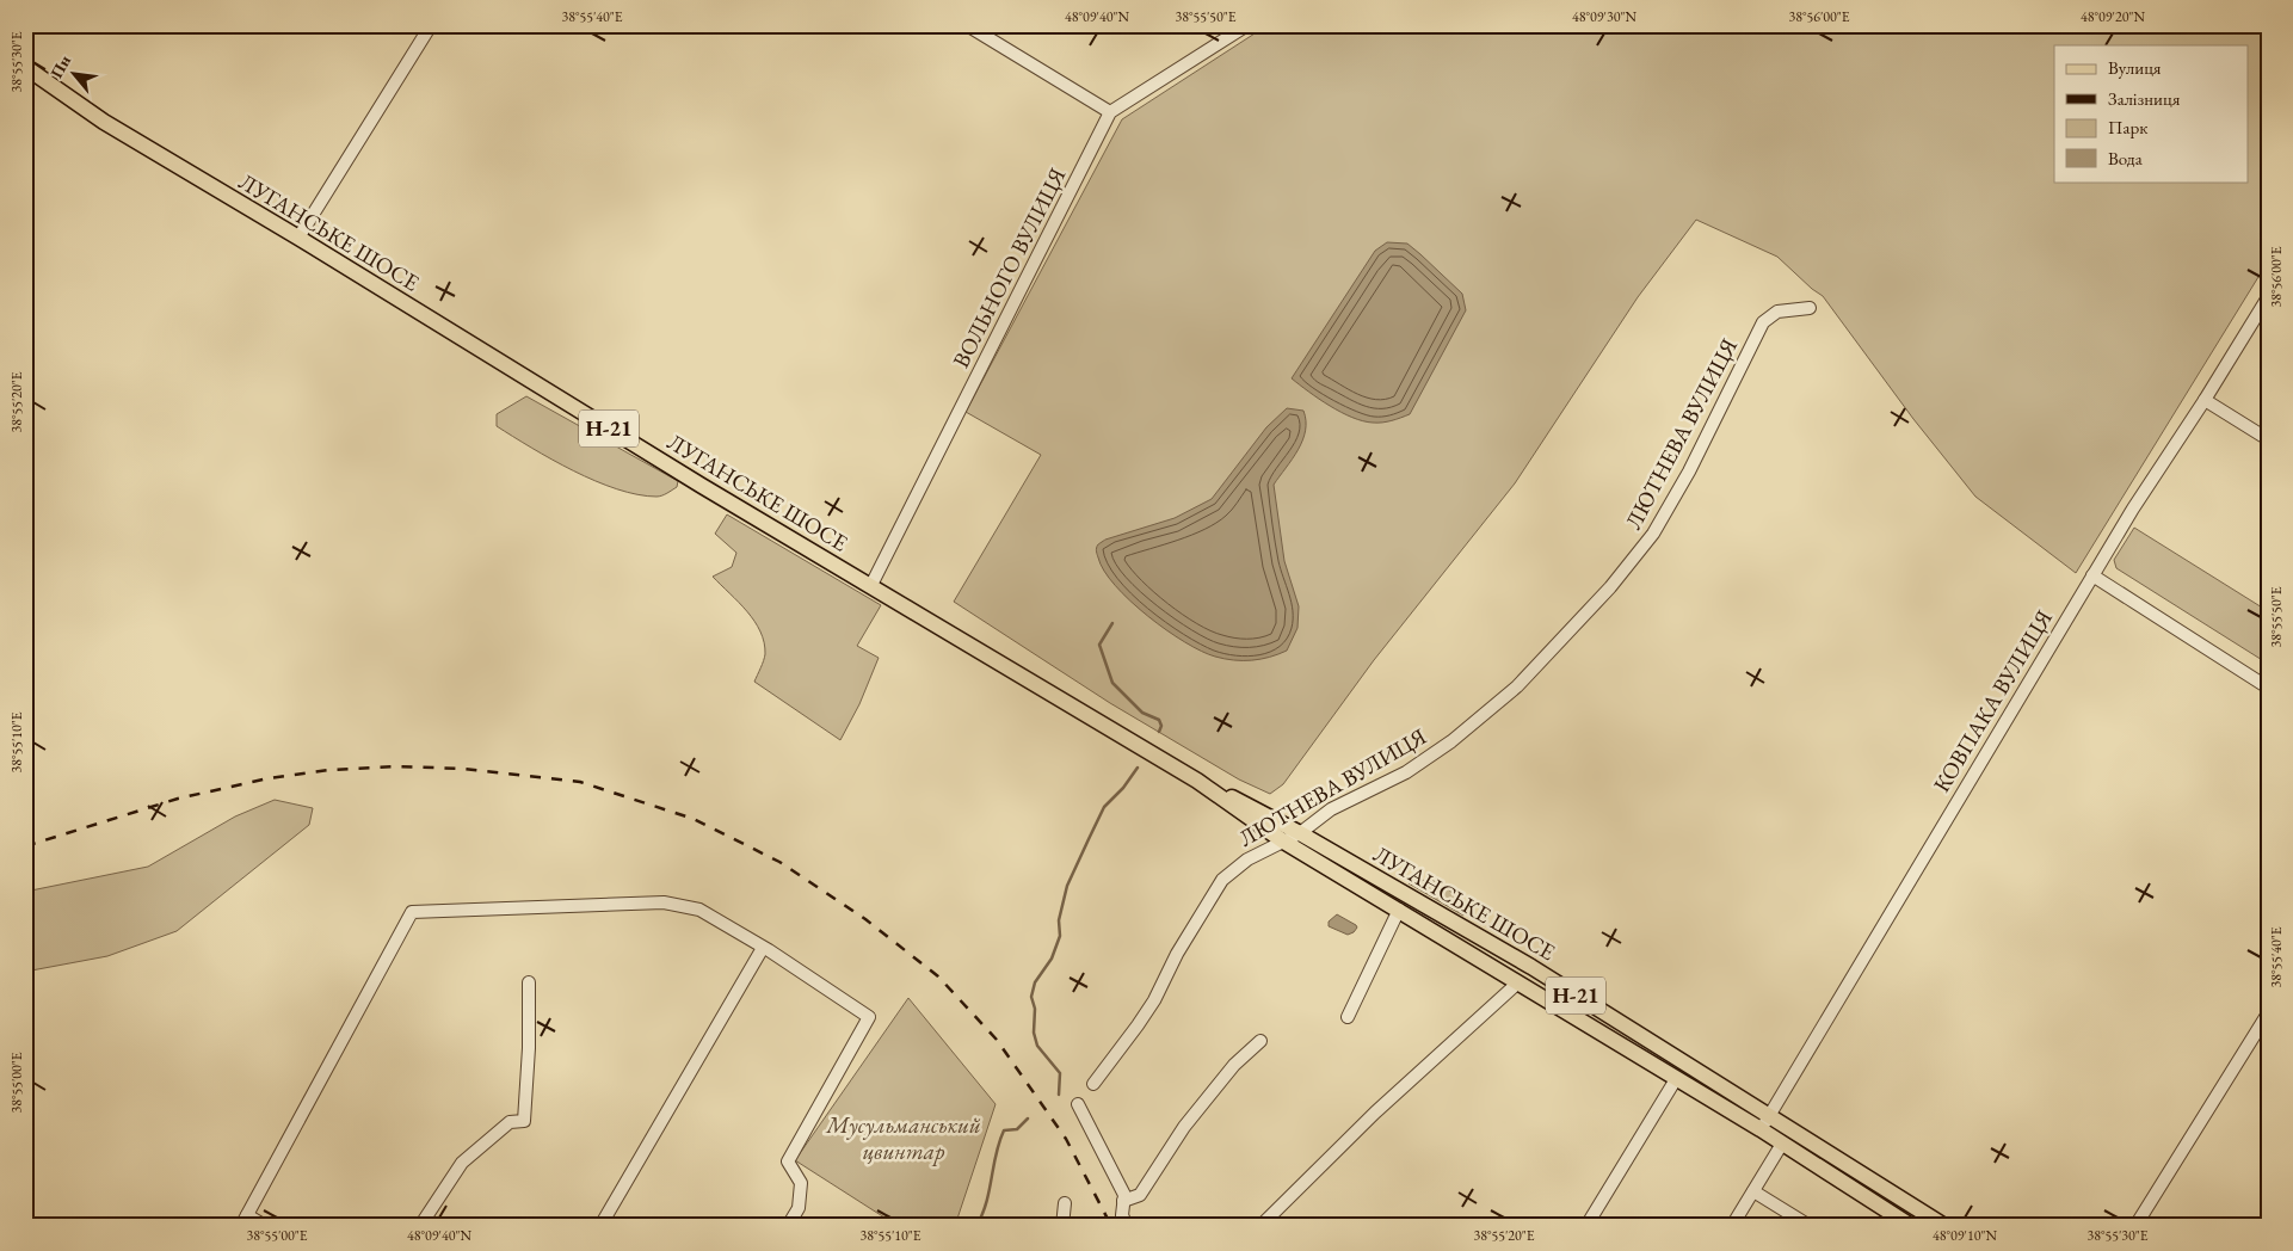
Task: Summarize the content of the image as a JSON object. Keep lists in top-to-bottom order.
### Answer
{
  "streets": {
    "main road": ["ЛУГАНСЬКЕ ШОСЕ", "Н-21"],
    "street": ["ВОЛЬНОГО ВУЛИЦЯ", "ЛЮТНЕВА ВУЛИЦЯ", "КОВПАКА ВУЛИЦЯ"]
  },
  "crossings": [
    ["ЛУГАНСЬКЕ ШОСЕ", "ВОЛЬНОГО ВУЛИЦЯ"],
    ["ЛУГАНСЬКЕ ШОСЕ", "ЛЮТНЕВА ВУЛИЦЯ"],
    ["ЛУГАНСЬКЕ ШОСЕ", "КОВПАКА ВУЛИЦЯ"]
  ],
  "parks": ["Мусульманський цвинтар"],
  "legend": [
    "Вулиця",
    "Залізниця",
    "Парк",
    "Вода"
  ],
  "north": "top left",
  "coordinates": [
    "38°55'40\"E",
    "48°09'40\"N",
    "38°55'50\"E",
    "48°09'30\"N",
    "38°56'00\"E",
    "48°09'20\"N",
    "38°55'30\"E",
    "38°55'20\"E",
    "38°55'10\"E",
    "38°55'00\"E",
    "48°09'10\"N"
  ]
}
